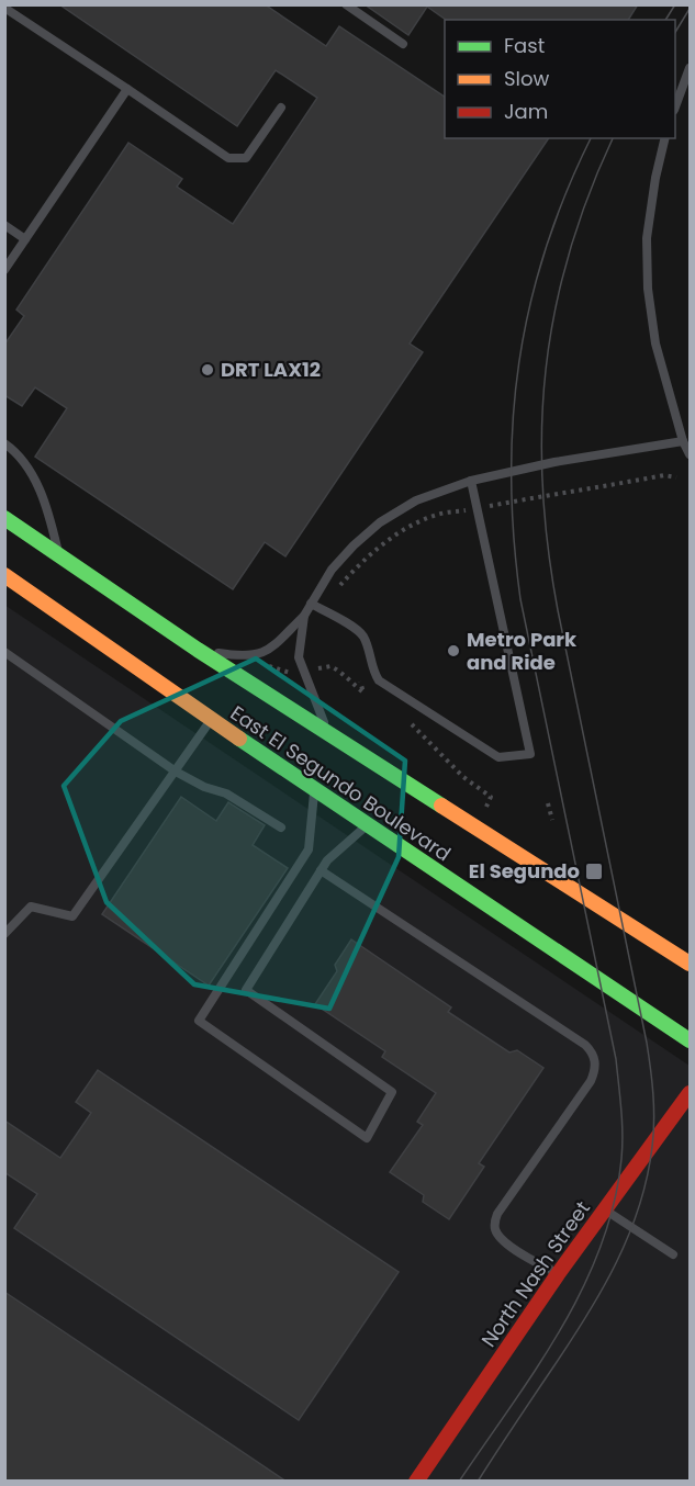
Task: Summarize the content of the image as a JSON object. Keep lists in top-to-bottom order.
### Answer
{
  "streets": {
    "main road": ["East El Segundo Boulevard", "North Nash Street"]
  },
  "places": {
    "other": ["DRT LAX12", "Metro Park and Ride"],
    "transit": ["El Segundo"]
  },
  "legend": ["Fast", "Slow", "Jam"]
}
